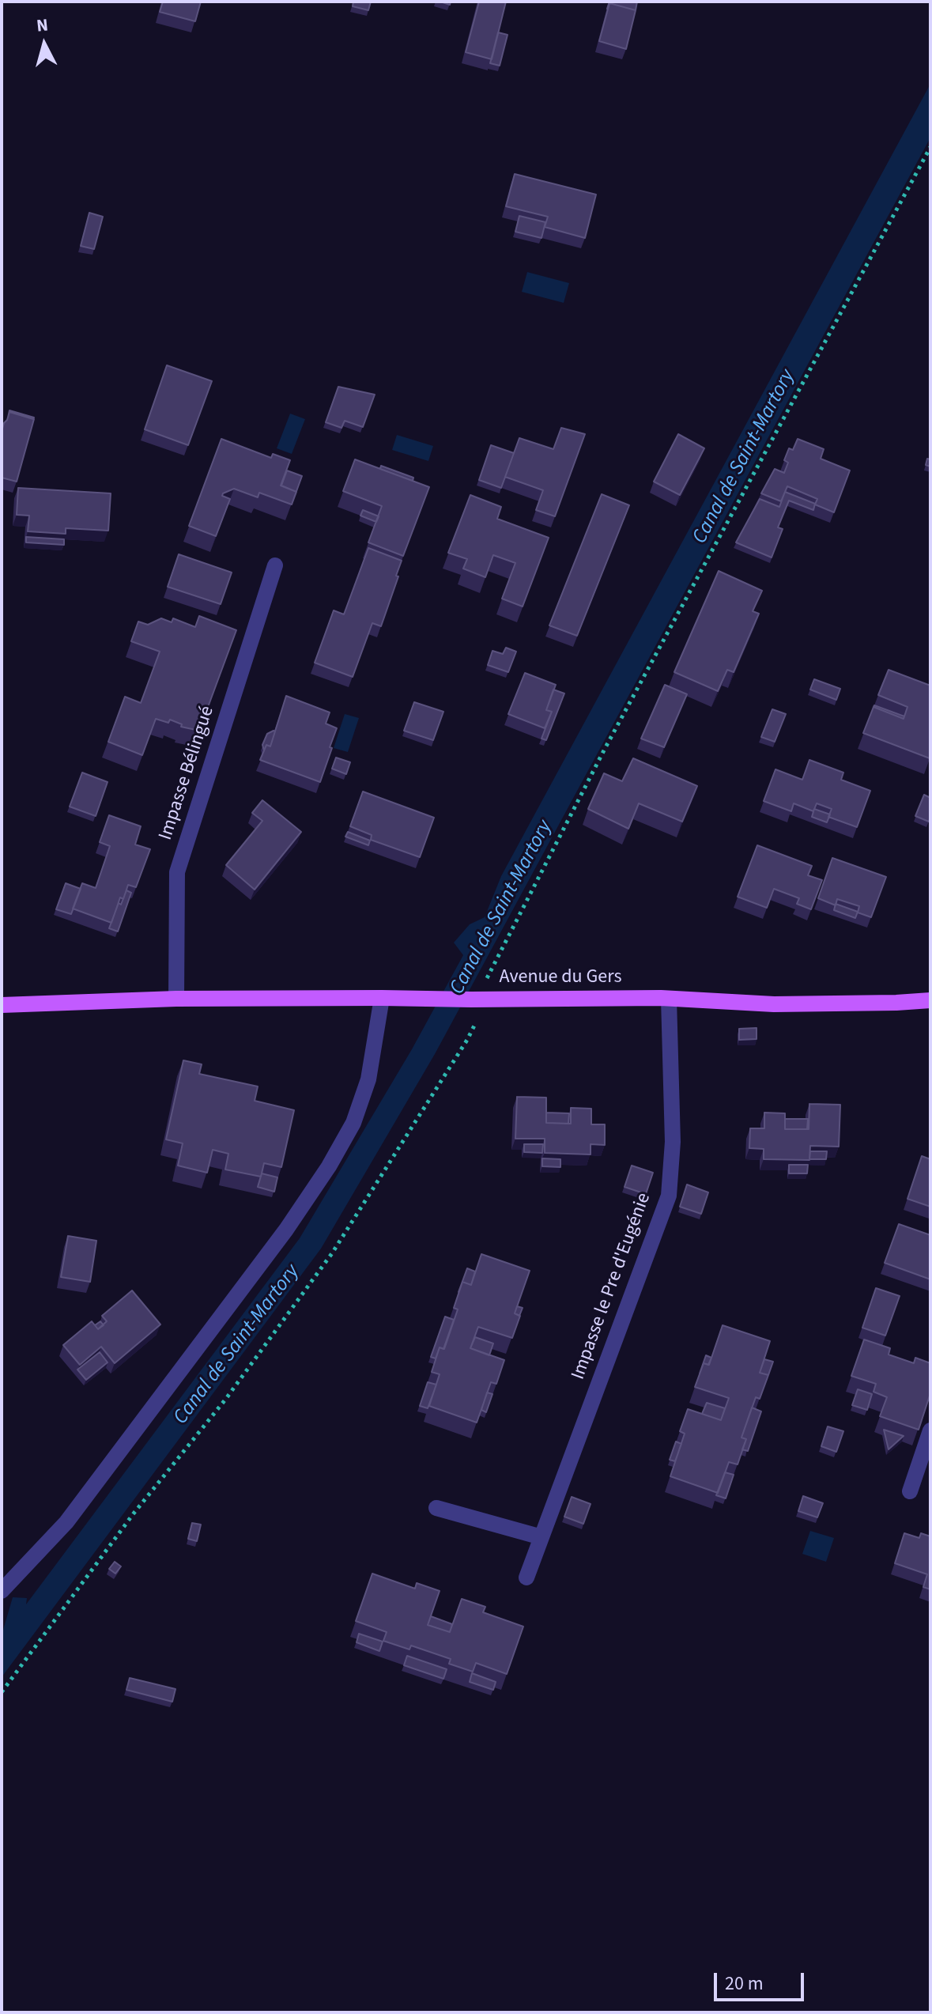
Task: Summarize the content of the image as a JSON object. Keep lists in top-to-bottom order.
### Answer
{
  "streets": {
    "main road": ["Avenue du Gers"],
    "street": ["Impasse Bélingué", "Impasse le Pre d'Eugénie"]
  },
  "crossings": [
    ["Impasse Bélingué", "Avenue du Gers"],
    ["Avenue du Gers", "Impasse le Pre d'Eugénie"]
  ],
  "water": ["Canal de Saint-Martory"],
  "scale_bar": "20 m",
  "north": "top"
}
